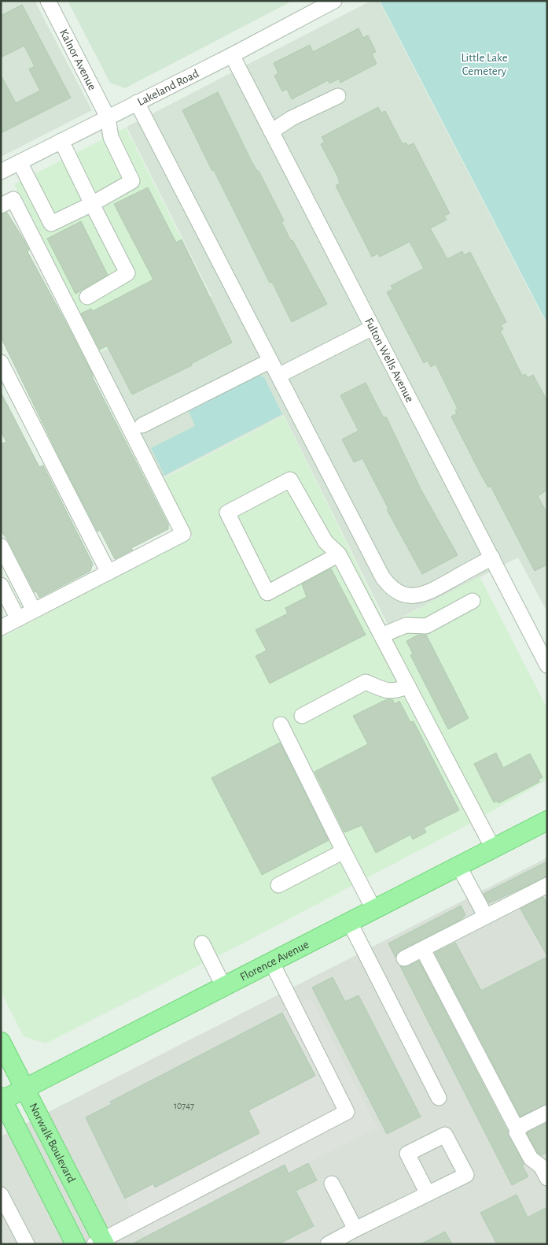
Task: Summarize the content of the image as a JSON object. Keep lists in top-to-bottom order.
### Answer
{
  "streets": {
    "main road": ["Florence Avenue", "Norwalk Boulevard"],
    "street": ["Kalnor Avenue", "Lakeland Road", "Fulton Wells Avenue"]
  },
  "crossings": [
    ["Kalnor Avenue", "Lakeland Road"],
    ["Lakeland Road", "Fulton Wells Avenue"],
    ["Florence Avenue", "Norwalk Boulevard"]
  ],
  "parks": ["Little Lake Cemetery"],
  "house_numbers": ["10747"]
}
